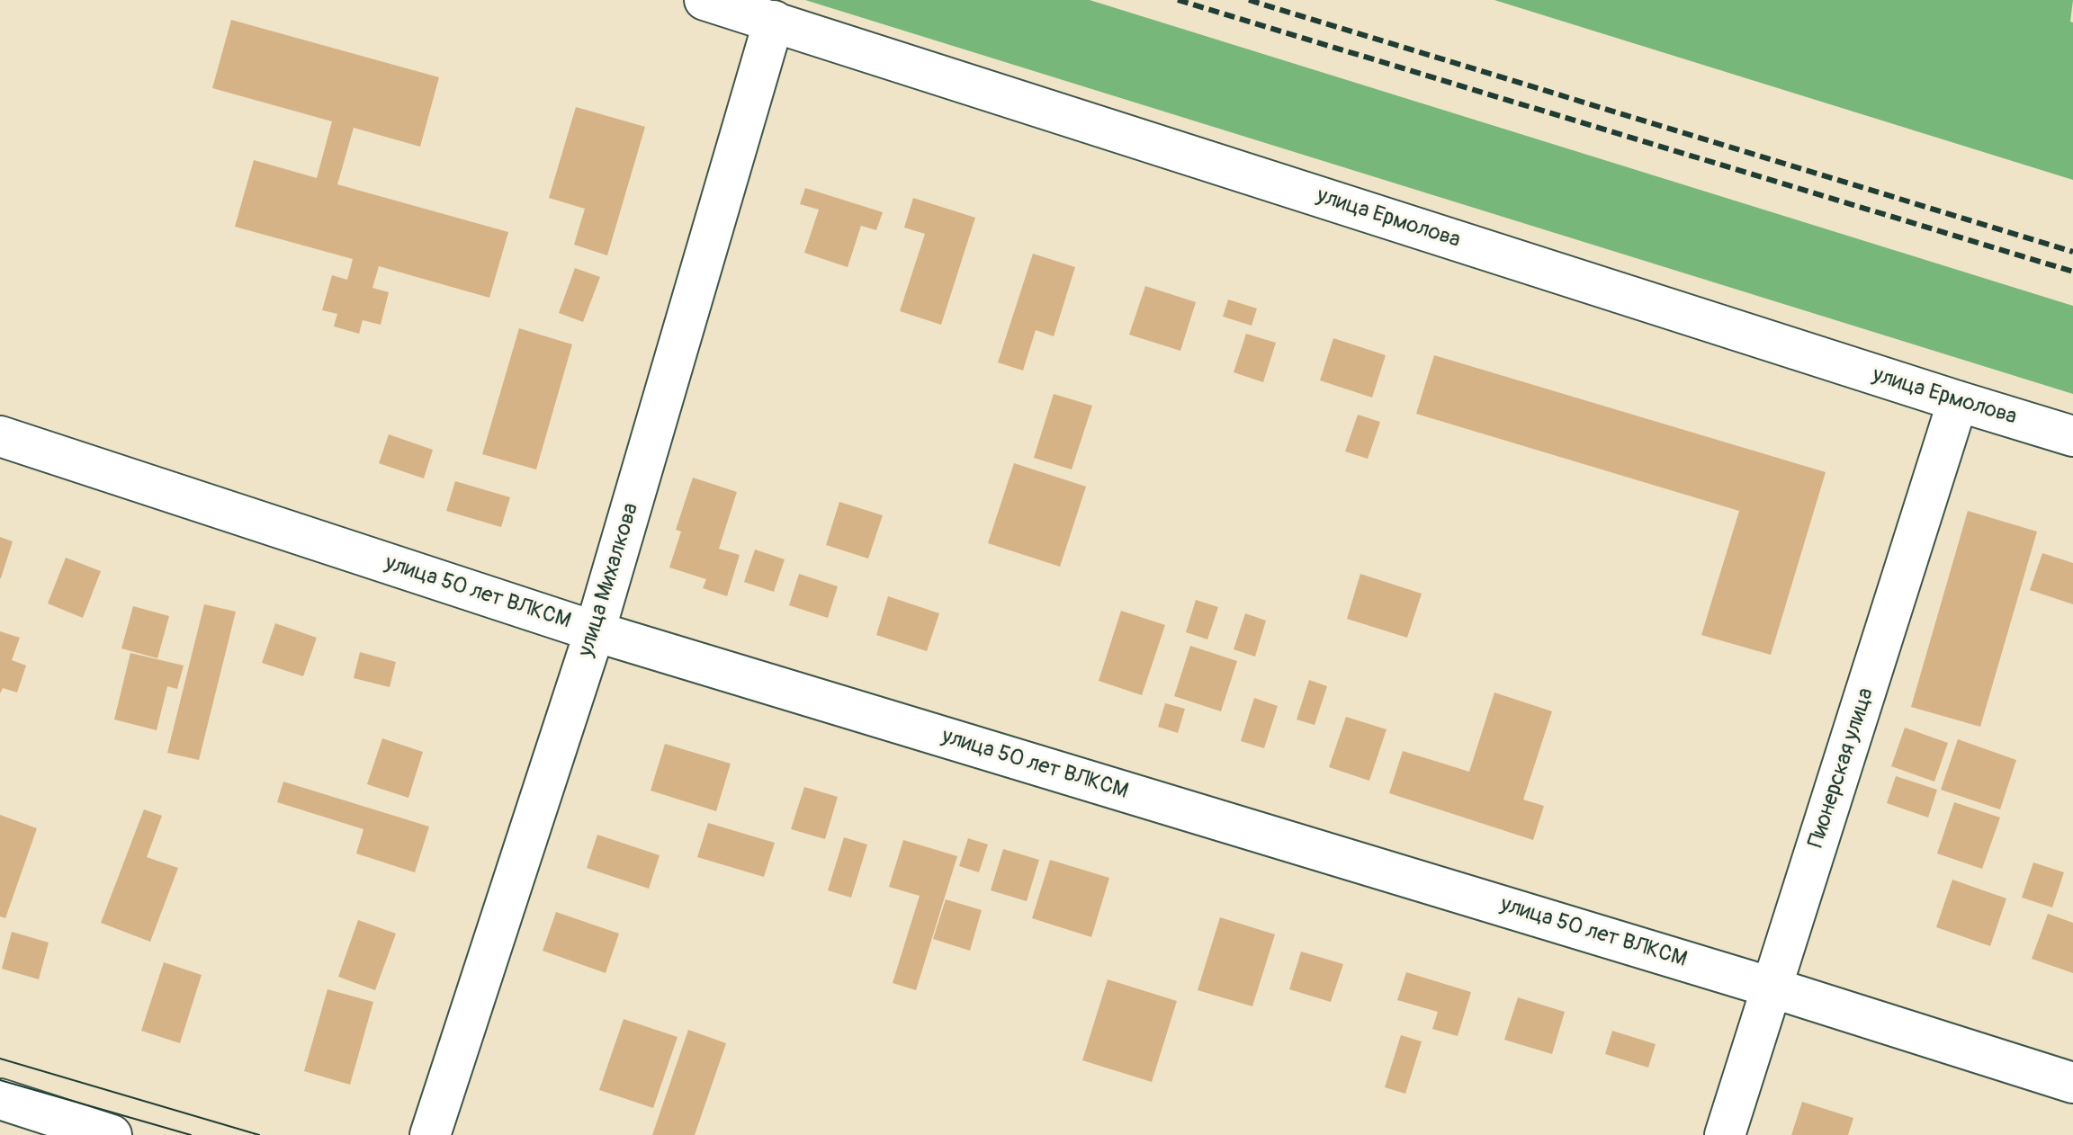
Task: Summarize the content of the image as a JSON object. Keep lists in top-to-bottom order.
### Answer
{
  "streets": {
    "street": [
      "улица Ермолова",
      "улица Михалкова",
      "улица 50 лет ВЛКСМ",
      "Пионерская улица"
    ]
  },
  "crossings": [
    ["улица Ермолова", "улица Михалкова"],
    ["улица Ермолова", "Пионерская улица"],
    ["улица Михалкова", "улица 50 лет ВЛКСМ"],
    ["улица 50 лет ВЛКСМ", "Пионерская улица"]
  ]
}
